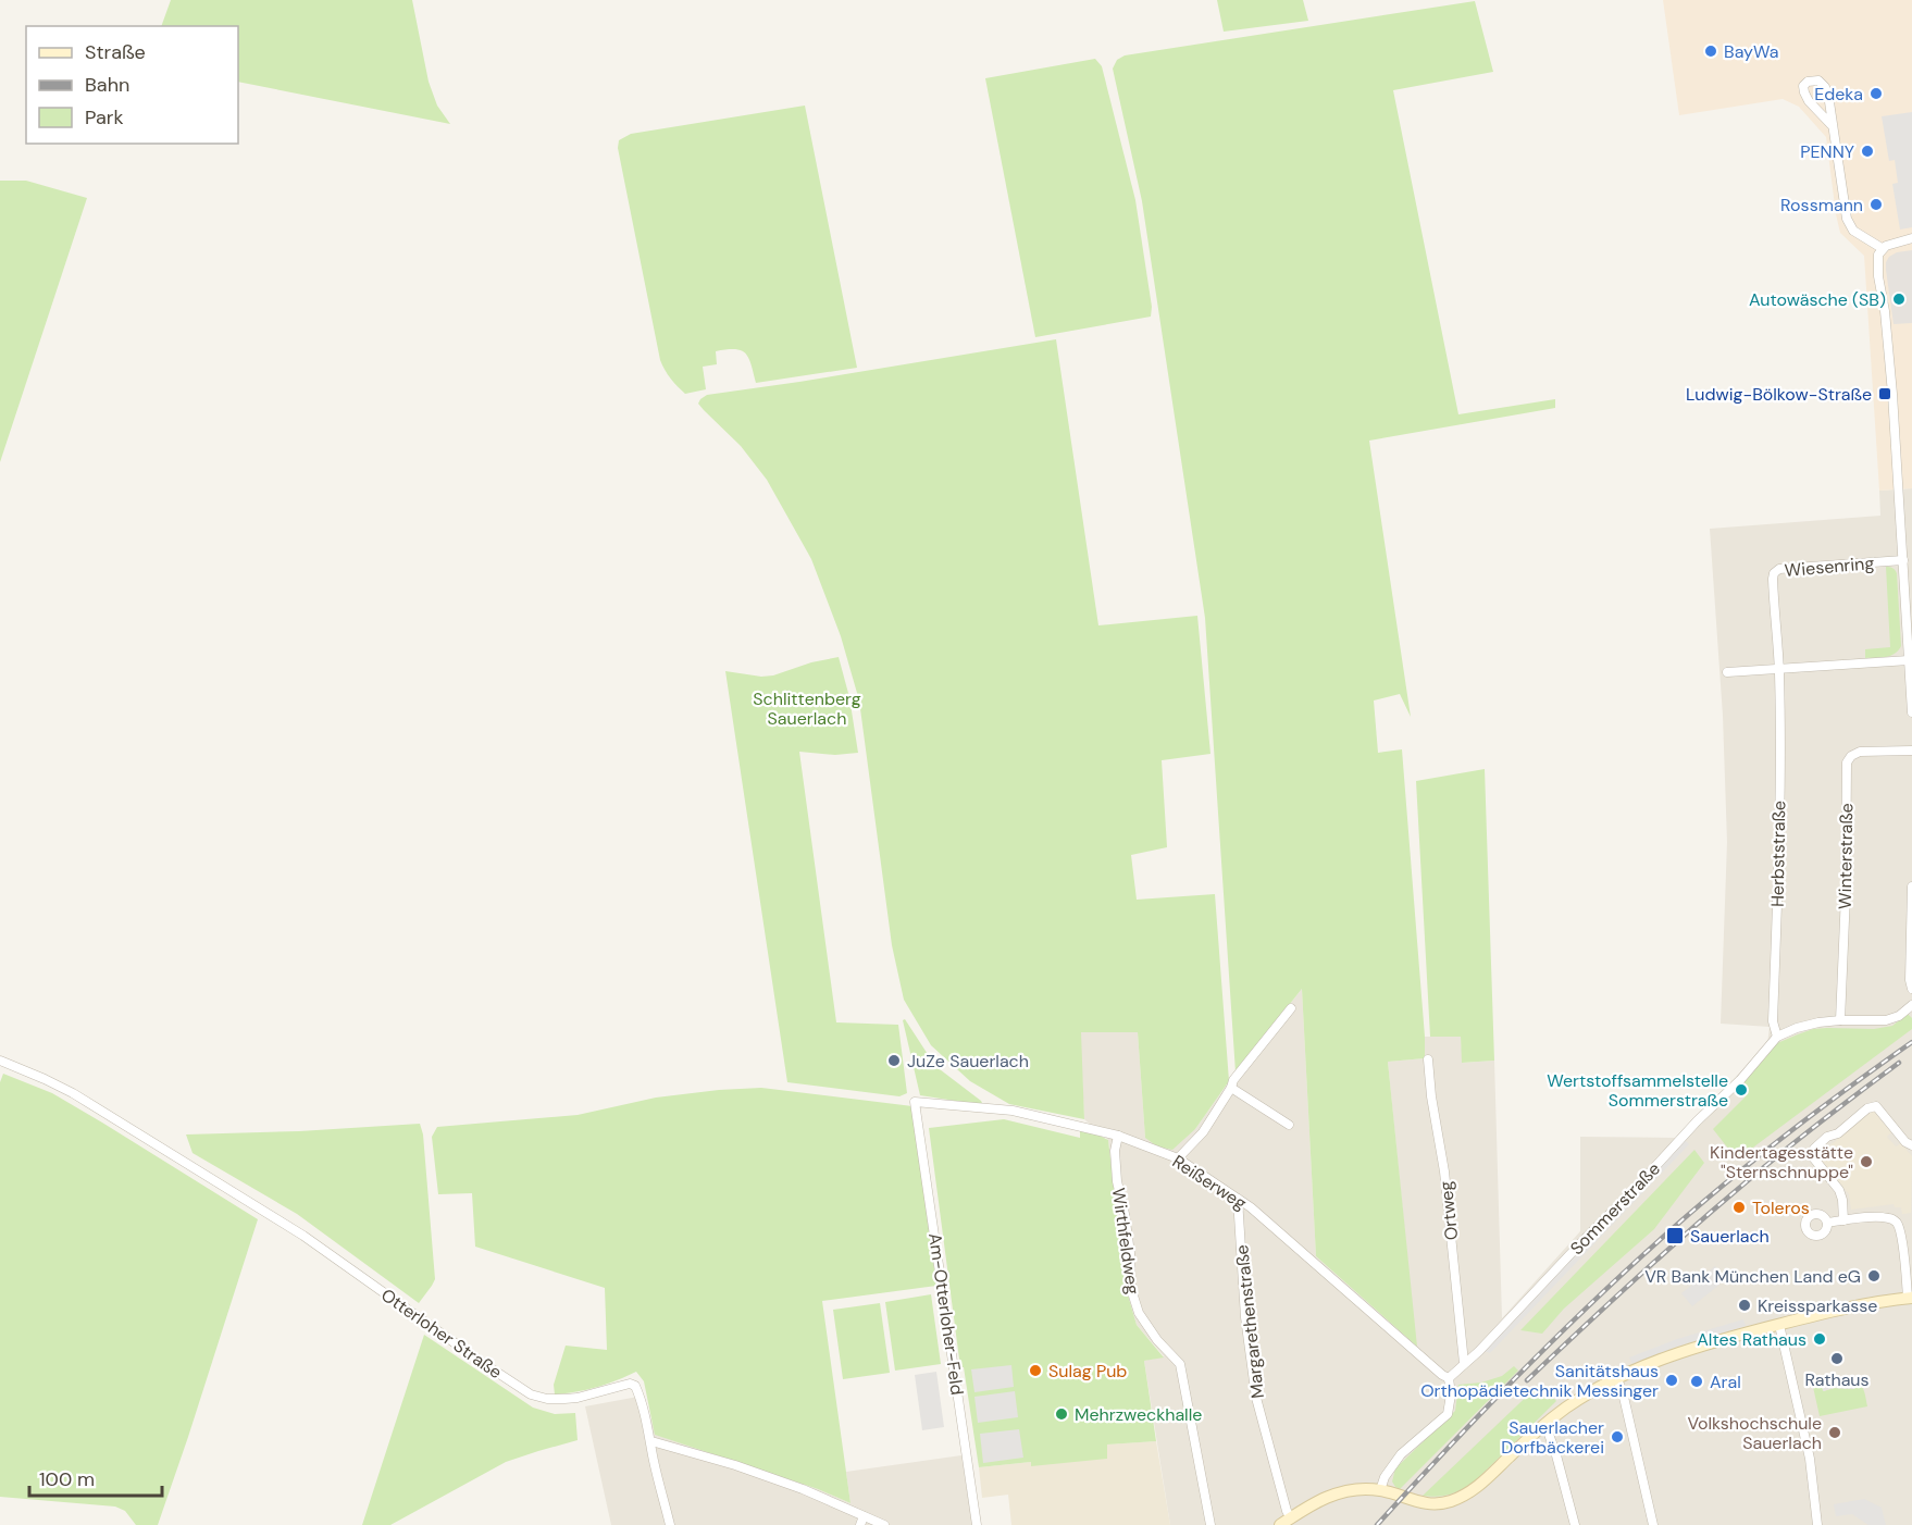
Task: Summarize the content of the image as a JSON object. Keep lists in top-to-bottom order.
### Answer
{
  "streets": {
    "street": [
      "Wiesenring",
      "Herbststraße",
      "Winterstraße",
      "Reißerweg",
      "Sommerstraße",
      "Ortweg",
      "Wirthfeldweg",
      "Am-Otterloher-Feld",
      "Margarethenstraße",
      "Otterloher Straße"
    ]
  },
  "crossings": [
    ["Wiesenring", "Herbststraße"],
    ["Herbststraße", "Sommerstraße"],
    ["Winterstraße", "Sommerstraße"],
    ["Reißerweg", "Sommerstraße"],
    ["Reißerweg", "Wirthfeldweg"],
    ["Reißerweg", "Am-Otterloher-Feld"],
    ["Reißerweg", "Margarethenstraße"],
    ["Sommerstraße", "Ortweg"]
  ],
  "parks": ["Schlittenberg Sauerlach"],
  "places": {
    "other": [
      "BayWa",
      "Edeka",
      "PENNY",
      "Rossmann",
      "Autowäsche (SB)",
      "JuZe Sauerlach",
      "Wertstoffsammelstelle Sommerstraße",
      "Kindertagesstätte \"Sternschnuppe\"",
      "Toleros",
      "VR Bank München Land eG",
      "Kreissparkasse",
      "Altes Rathaus",
      "Rathaus",
      "Sulag Pub",
      "Sanitätshaus Orthopädietechnik Messinger",
      "Aral",
      "Mehrzweckhalle",
      "Volkshochschule Sauerlach",
      "Sauerlacher Dorfbäckerei"
    ],
    "transit": ["Ludwig-Bölkow-Straße", "Sauerlach"]
  },
  "legend": ["Straße", "Bahn", "Park"],
  "scale_bar": "100 m"
}
